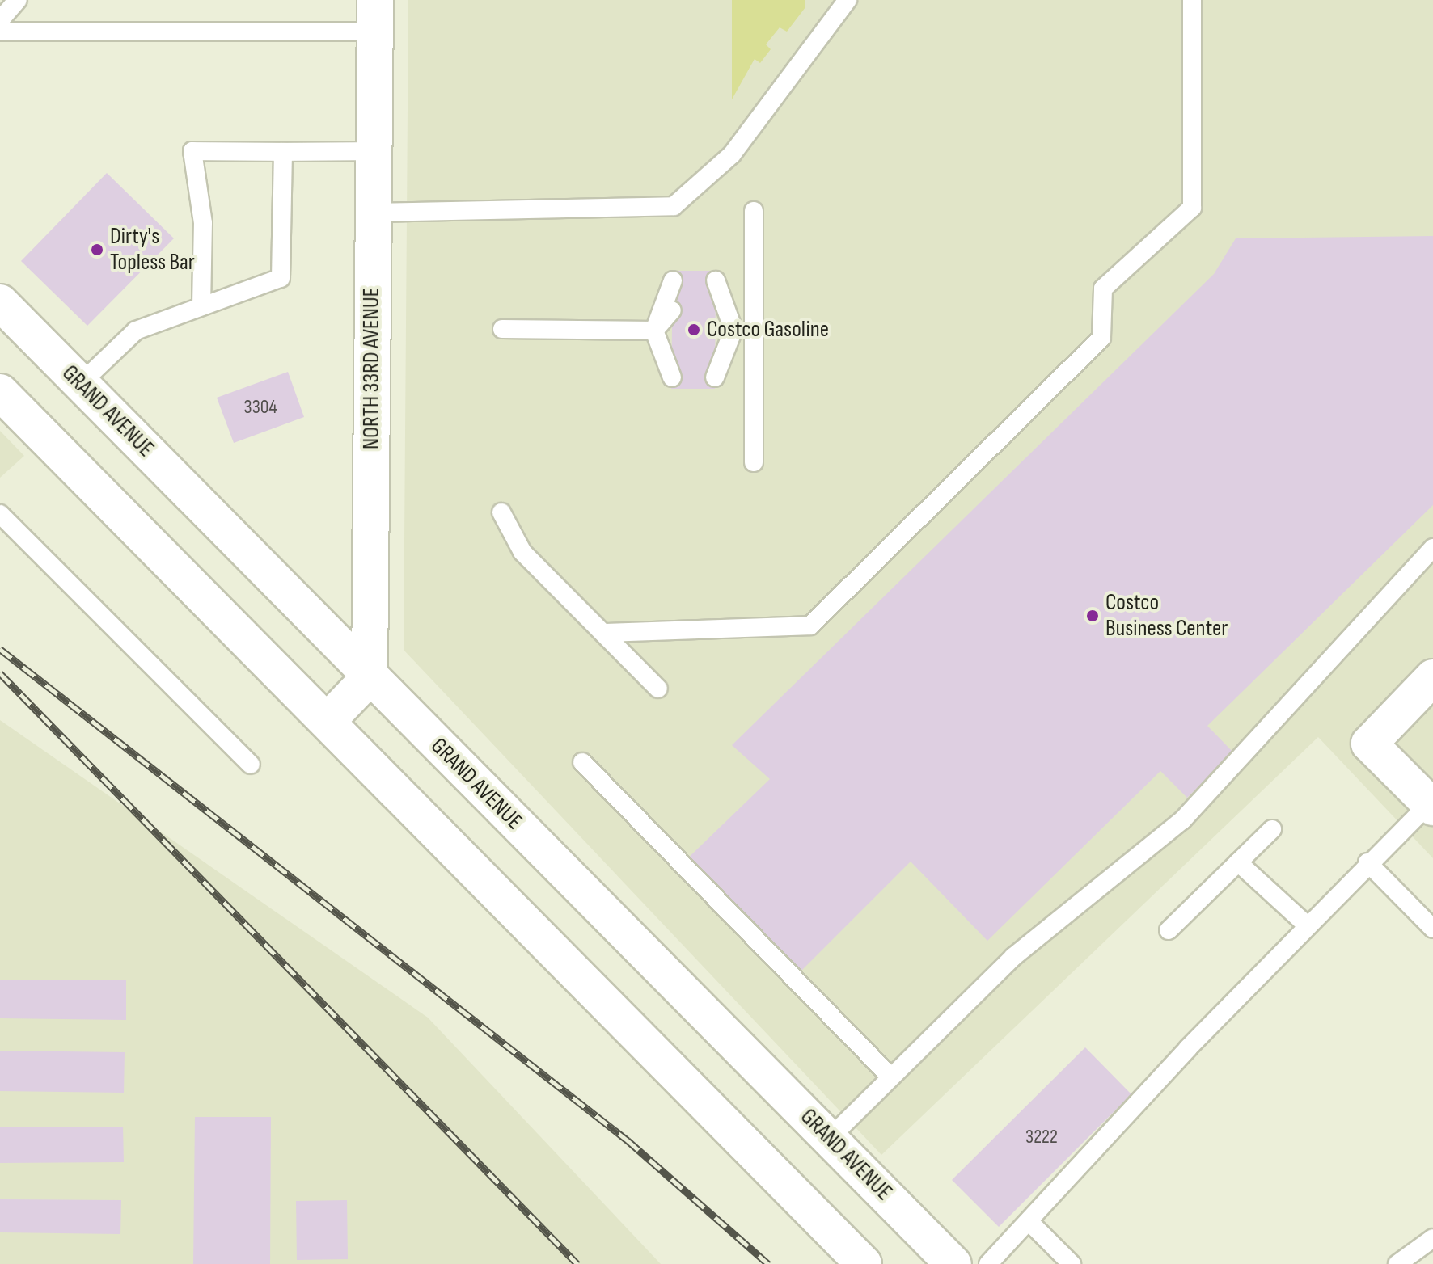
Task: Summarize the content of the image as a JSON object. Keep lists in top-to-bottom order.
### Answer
{
  "streets": {
    "main road": ["NORTH 33RD AVENUE", "GRAND AVENUE"]
  },
  "crossings": [
    ["NORTH 33RD AVENUE", "GRAND AVENUE"]
  ],
  "places": ["Dirty's Topless Bar", "Costco Gasoline", "Costco Business Center"],
  "house_numbers": ["3304", "3222"]
}
